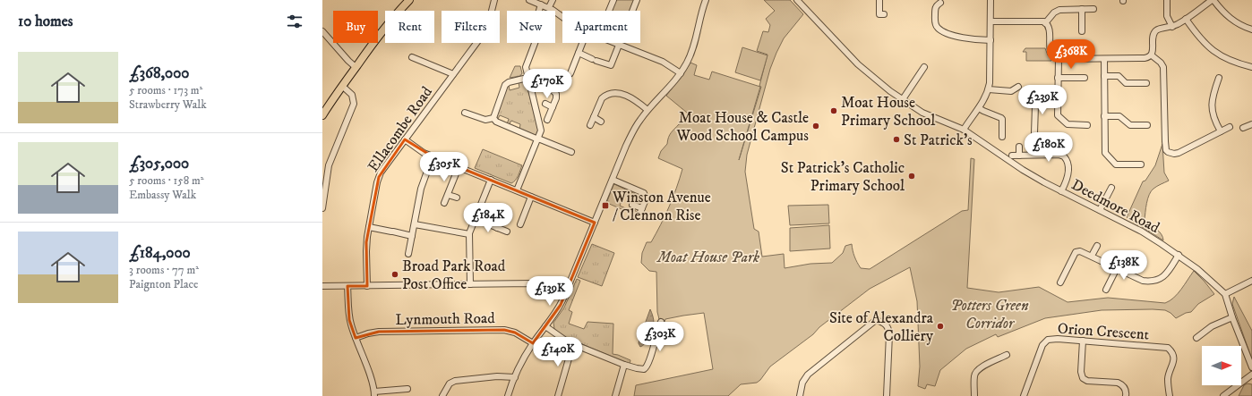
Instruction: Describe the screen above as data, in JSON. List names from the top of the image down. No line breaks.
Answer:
{"streets":{"street":["Ellacombe Road","Deedmore Road","Lynmouth Road","Orion Crescent"]},"parks":["Moat House Park","Potters Green Corridor"],"places":{"other":["Moat House Primary School","Moat House & Castle Wood School Campus","St Patrick's","St Patrick's Catholic Primary School","Broad Park Road Post Office","Site of Alexandra Colliery"],"transit":["Winston Avenue / Clennon Rise"]},"north":"right","page":{"heading":"10 homes","chip":["Buy","Rent","Filters","New","Apartment"],"price":["£368K","£170K","£239K","£180K","£305K","£184K","£138K","£139K","£303K","£140K"],"list":[{"name":"£368,000","note":"5 rooms · 173 m² · Strawberry Walk"},{"name":"£305,000","note":"5 rooms · 158 m² · Embassy Walk"},{"name":"£184,000","note":"3 rooms · 77 m² · Paignton Place"}]}}
